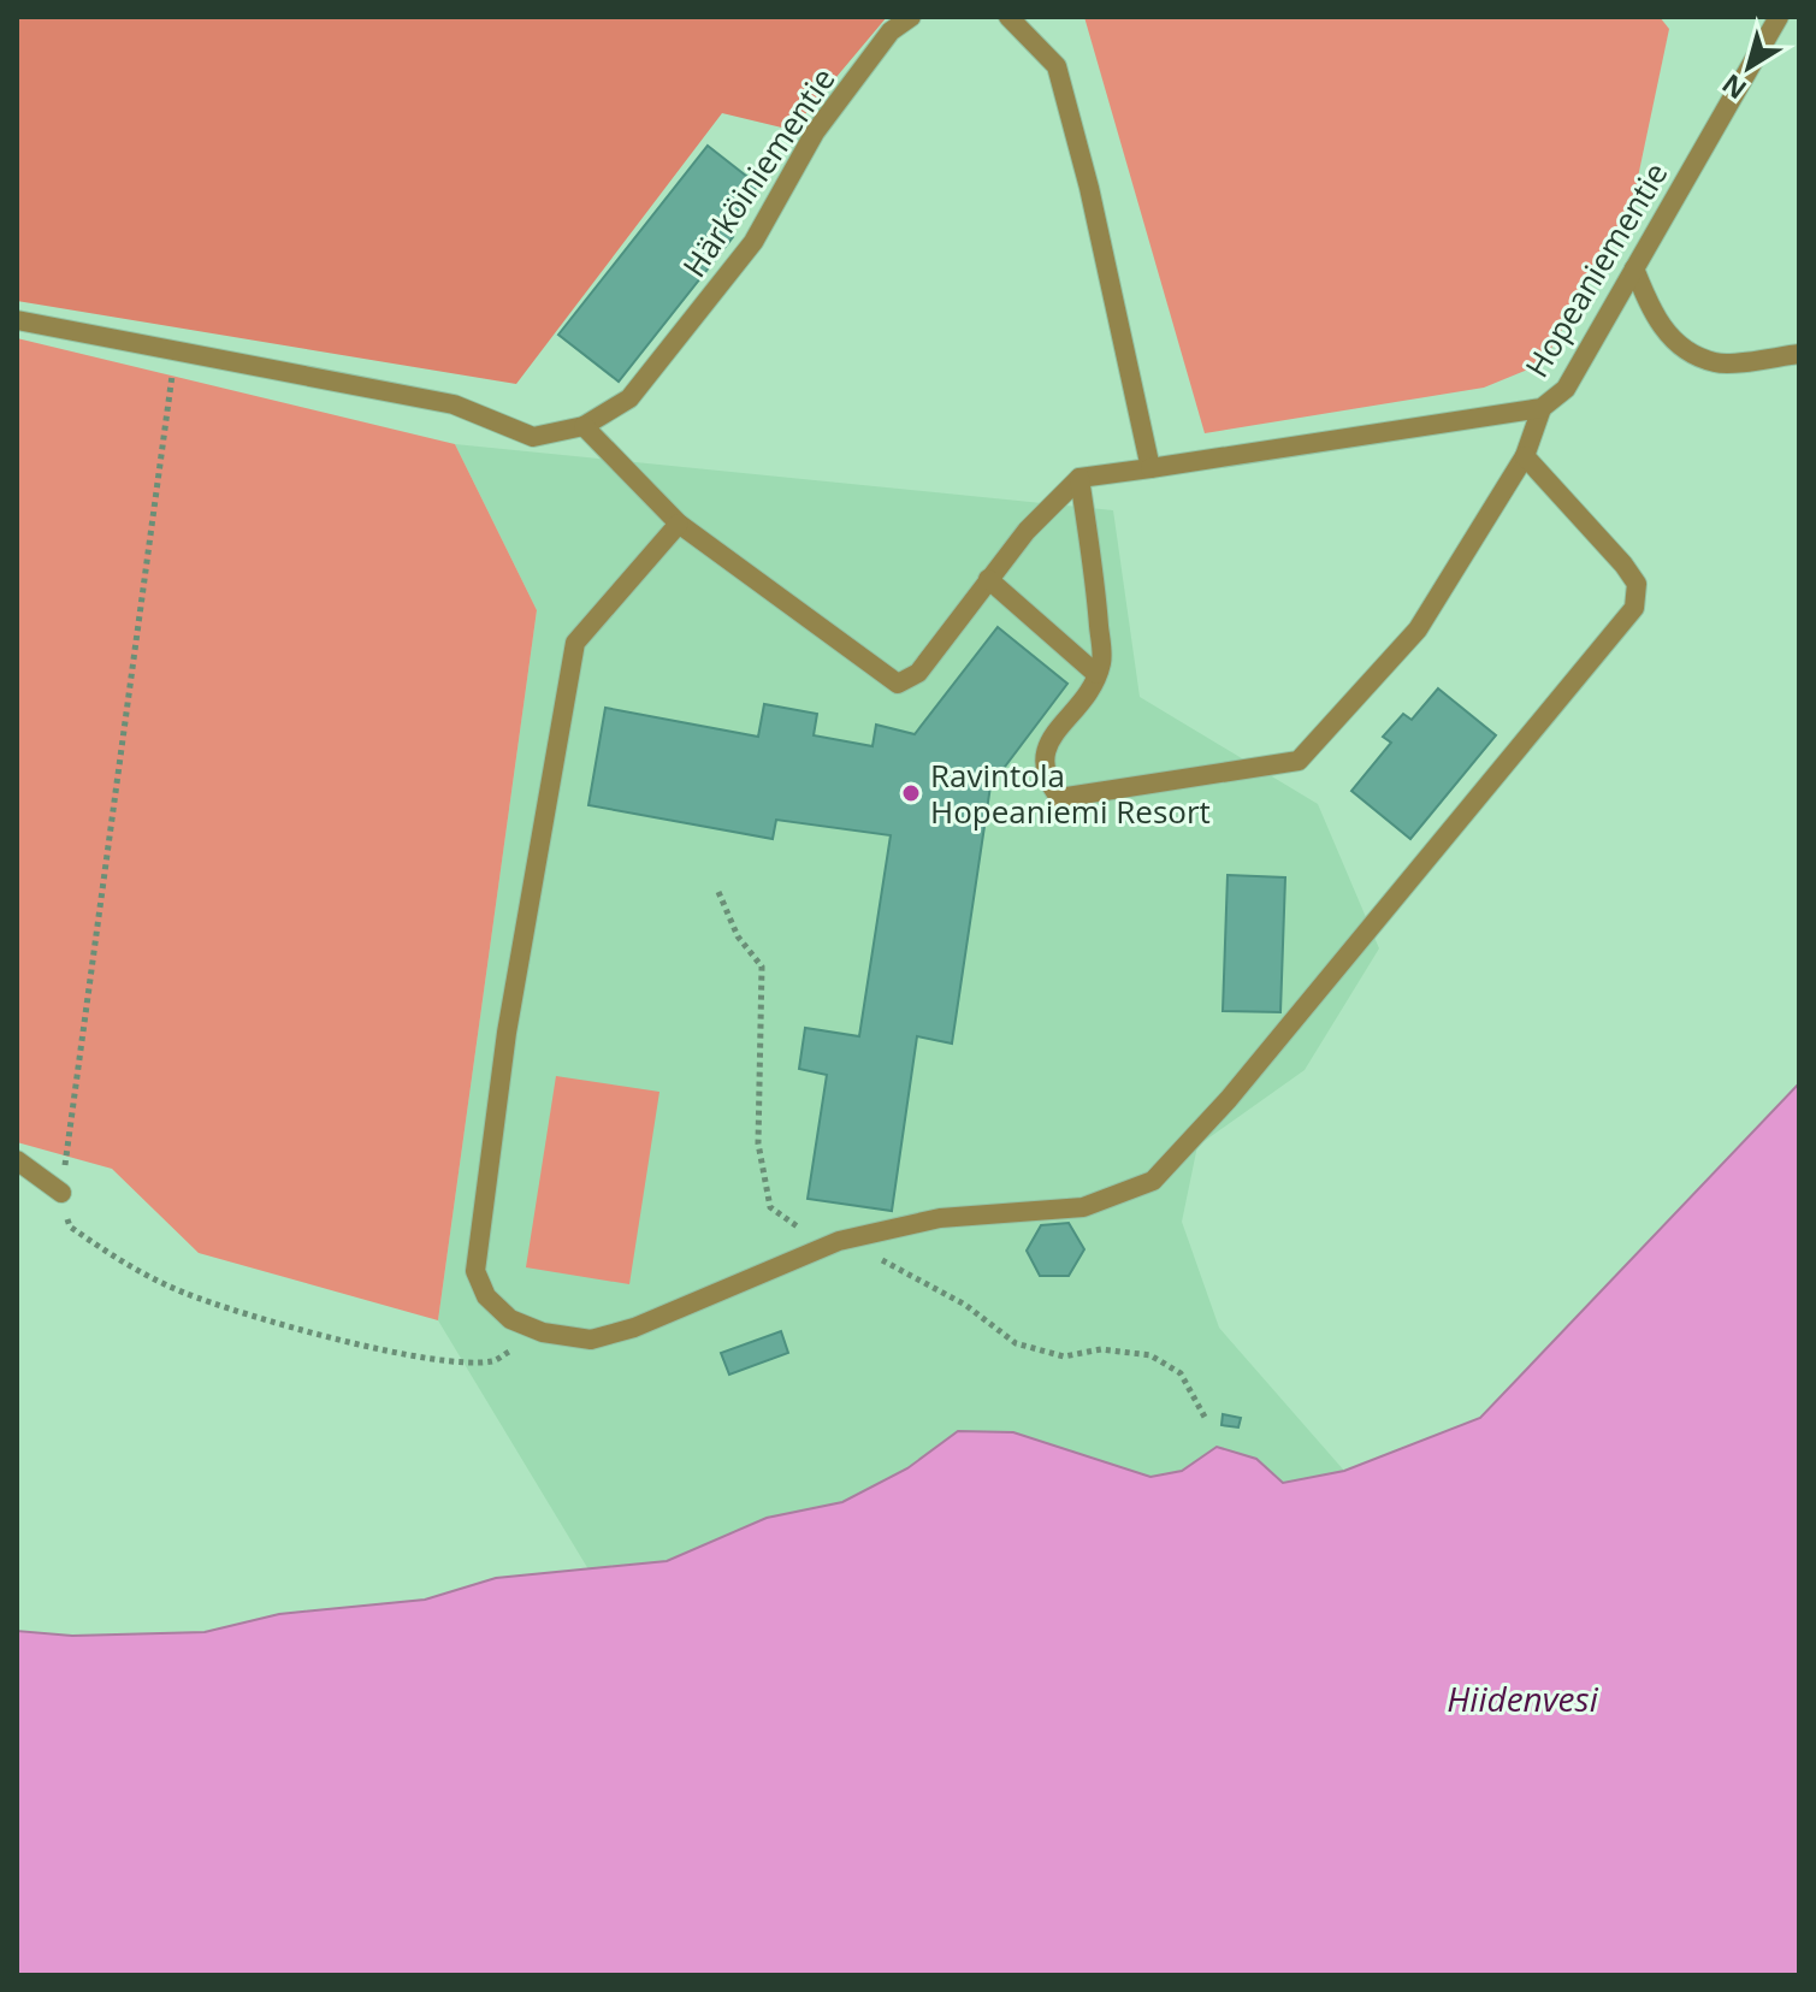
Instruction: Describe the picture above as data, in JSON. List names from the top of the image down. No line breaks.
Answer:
{"streets":{"street":["Härköiniementie","Hopeaniementie"]},"water":["Hiidenvesi"],"places":["Ravintola Hopeaniemi Resort"],"north":"bottom left"}
